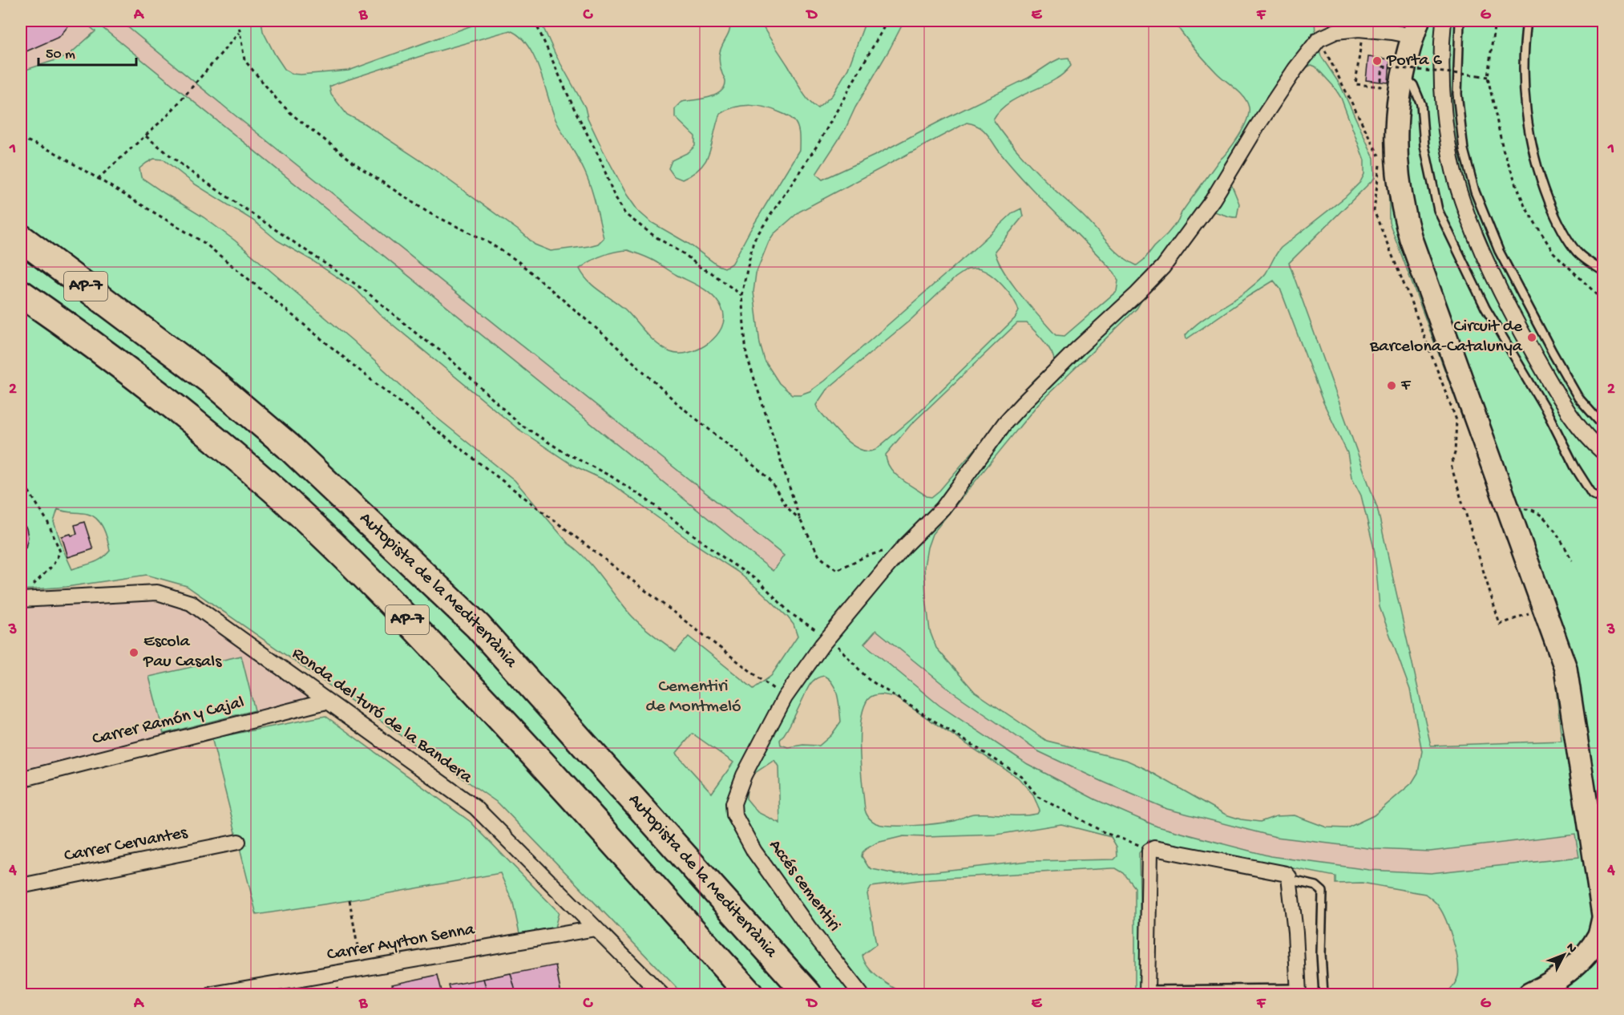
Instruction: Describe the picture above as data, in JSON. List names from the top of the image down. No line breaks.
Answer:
{"streets":{"highway":["AP-7","Autopista de la Mediterrània"],"street":["Ronda del turó de la Bandera","Carrer Ramón y Cajal","Carrer Cervantes","Accés cementiri","Carrer Ayrton Senna"]},"crossings":[["Ronda del turó de la Bandera","Carrer Ramón y Cajal"],["Ronda del turó de la Bandera","Carrer Ayrton Senna"]],"parks":["Cementiri de Montmeló"],"places":["Porta 6","Circuit de Barcelona-Catalunya","F","Escola Pau Casals"],"scale_bar":"50 m","north":"top right","grid":{"columns":["A","B","C","D","E","F","G"],"rows":["1","2","3","4"]}}
